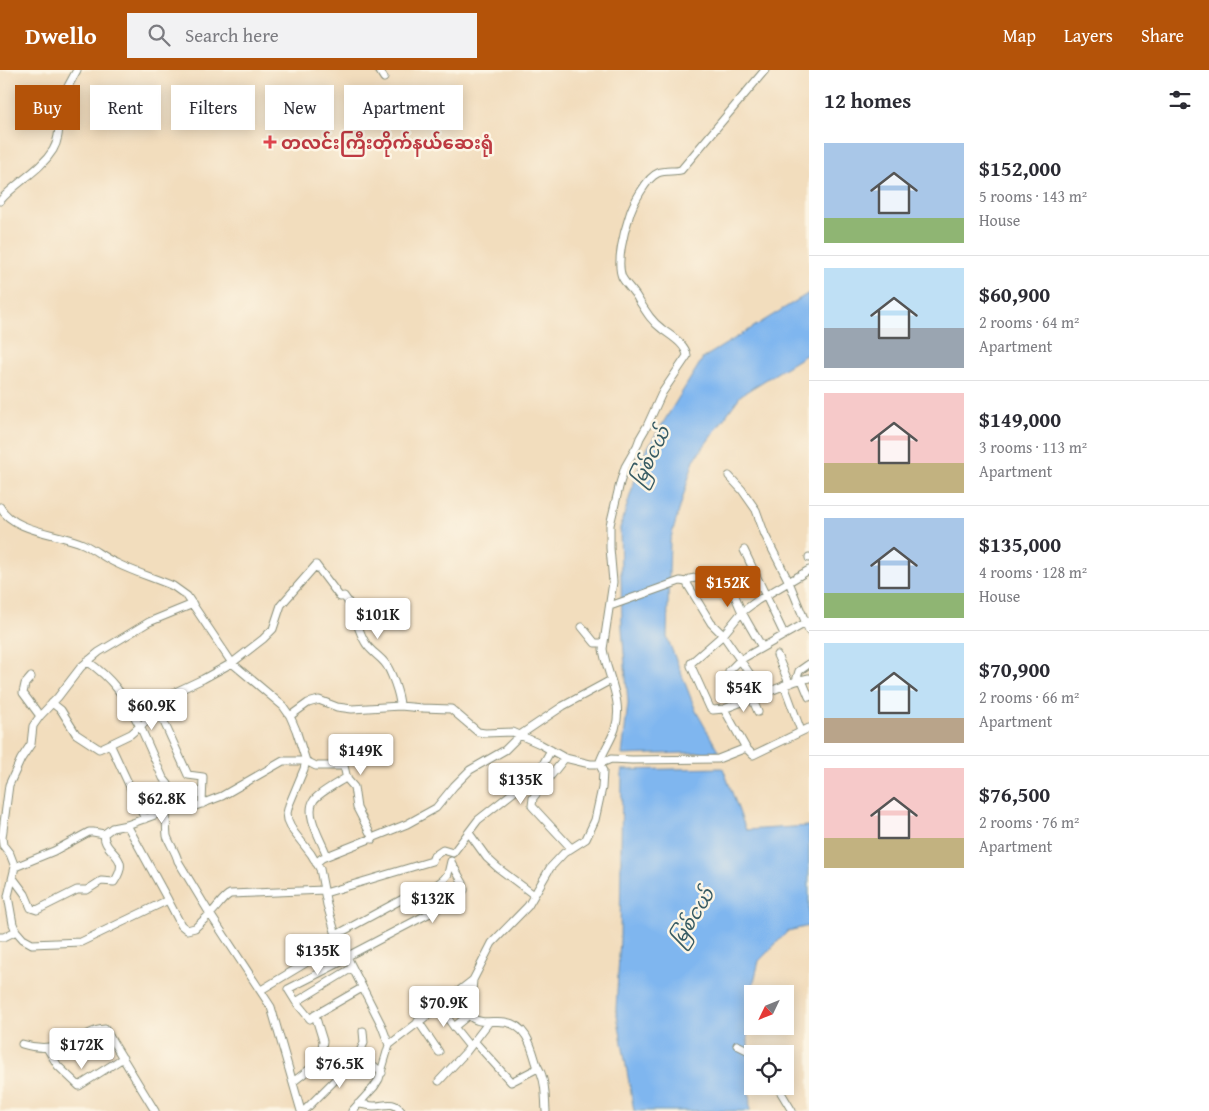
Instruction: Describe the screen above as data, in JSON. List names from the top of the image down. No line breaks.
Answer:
{"water":["မြစ်ငယ်"],"places":{"health":["တလင်းကြီးတိုက်နယ်ဆေးရုံ"]},"north":"bottom left","page":{"header":"Dwello","search":"Search here","nav":["Map","Layers","Share"],"heading":"12 homes","chip":["Buy","Rent","Filters","New","Apartment"],"list":[{"name":"$152,000","note":"5 rooms · 143 m² · House"},{"name":"$60,900","note":"2 rooms · 64 m² · Apartment"},{"name":"$149,000","note":"3 rooms · 113 m² · Apartment"},{"name":"$135,000","note":"4 rooms · 128 m² · House"},{"name":"$70,900","note":"2 rooms · 66 m² · Apartment"},{"name":"$76,500","note":"2 rooms · 76 m² · Apartment"}],"price":["$152K","$101K","$54K","$60.9K","$149K","$135K","$62.8K","$132K","$135K","$70.9K","$172K","$76.5K"]}}
